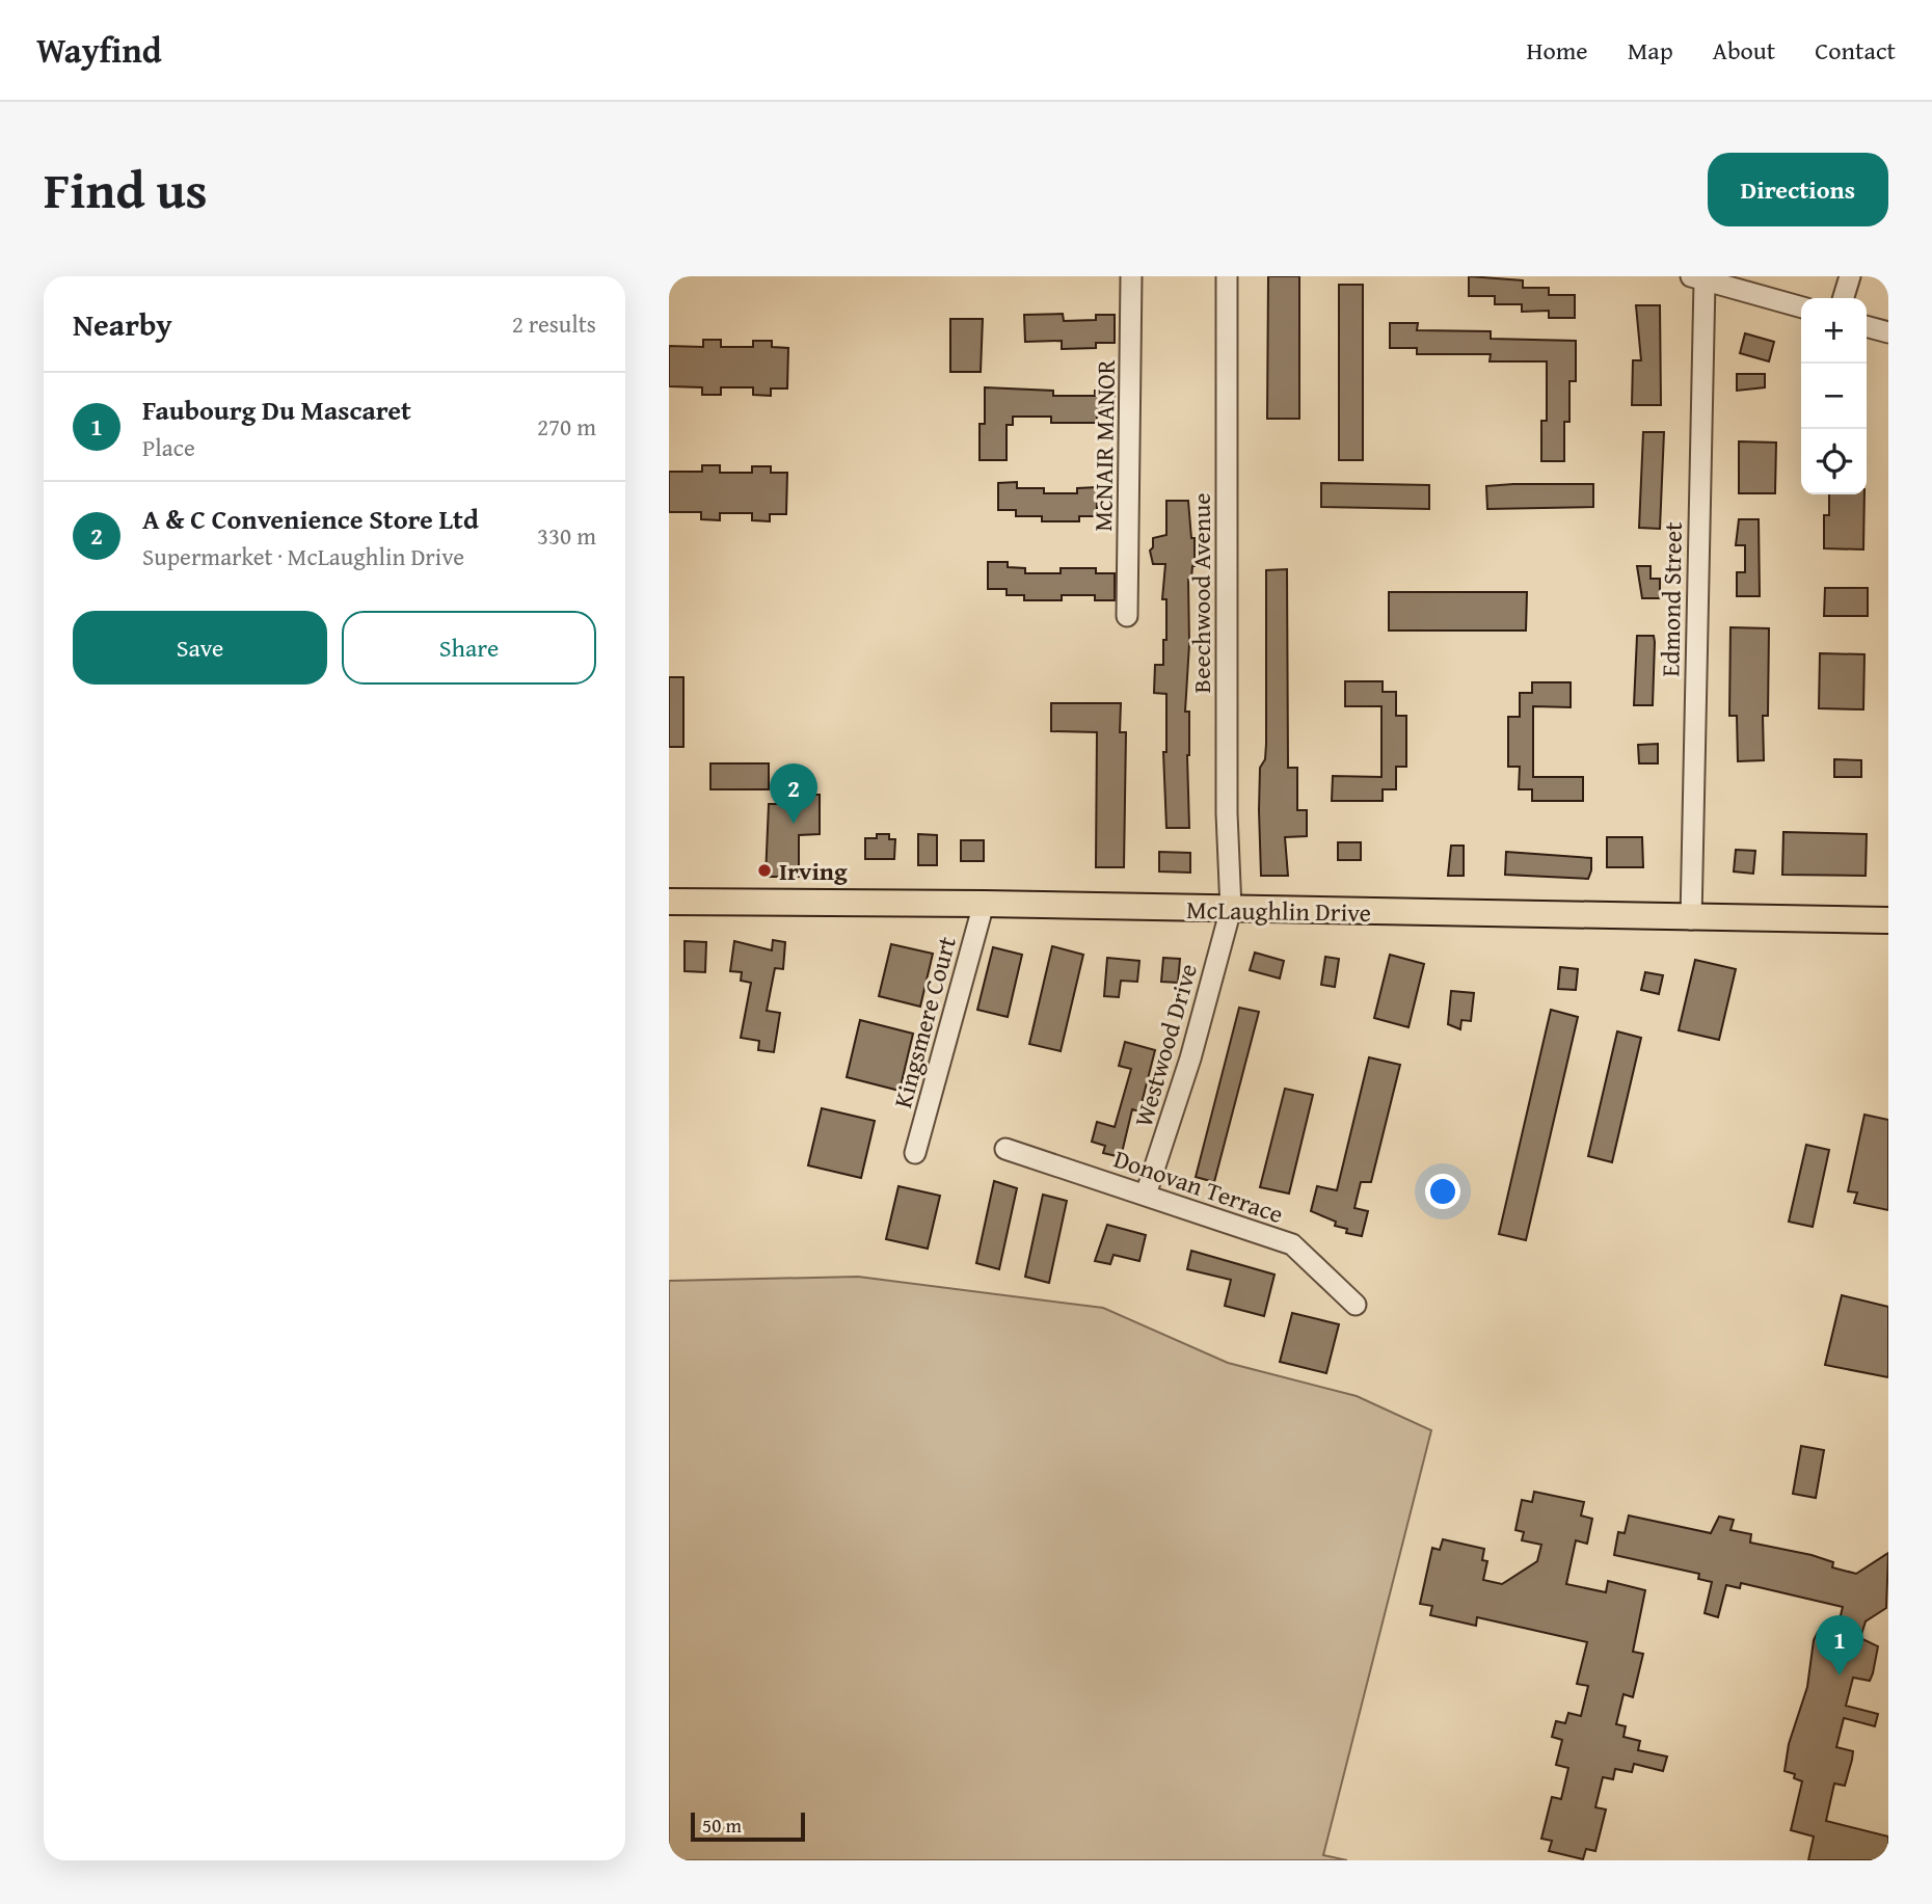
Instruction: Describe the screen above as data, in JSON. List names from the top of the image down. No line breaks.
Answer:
{"streets":{"main road":["McLaughlin Drive"],"street":["McNAIR MANOR","Beechwood Avenue","Edmond Street","Kingsmere Court","Westwood Drive","Donovan Terrace"]},"crossings":[["Beechwood Avenue","McLaughlin Drive"],["Beechwood Avenue","Westwood Drive"],["Edmond Street","McLaughlin Drive"],["McLaughlin Drive","Kingsmere Court"],["McLaughlin Drive","Westwood Drive"],["Westwood Drive","Donovan Terrace"]],"places":["Irving"],"scale_bar":"50 m","page":{"header":"Wayfind","nav":["Home","Map","About","Contact"],"title":"Find us","buttons":["Directions",["Save","Share"]],"heading":["Nearby","2 results"],"map_buttons":["+","−"],"list":[{"mark":"1","name":"Faubourg Du Mascaret","note":"Place","value":"270 m"},{"mark":"2","name":"A & C Convenience Store Ltd","note":"Supermarket · McLaughlin Drive","value":"330 m"}],"pins":["2","1"],"scale":"50 m"}}
